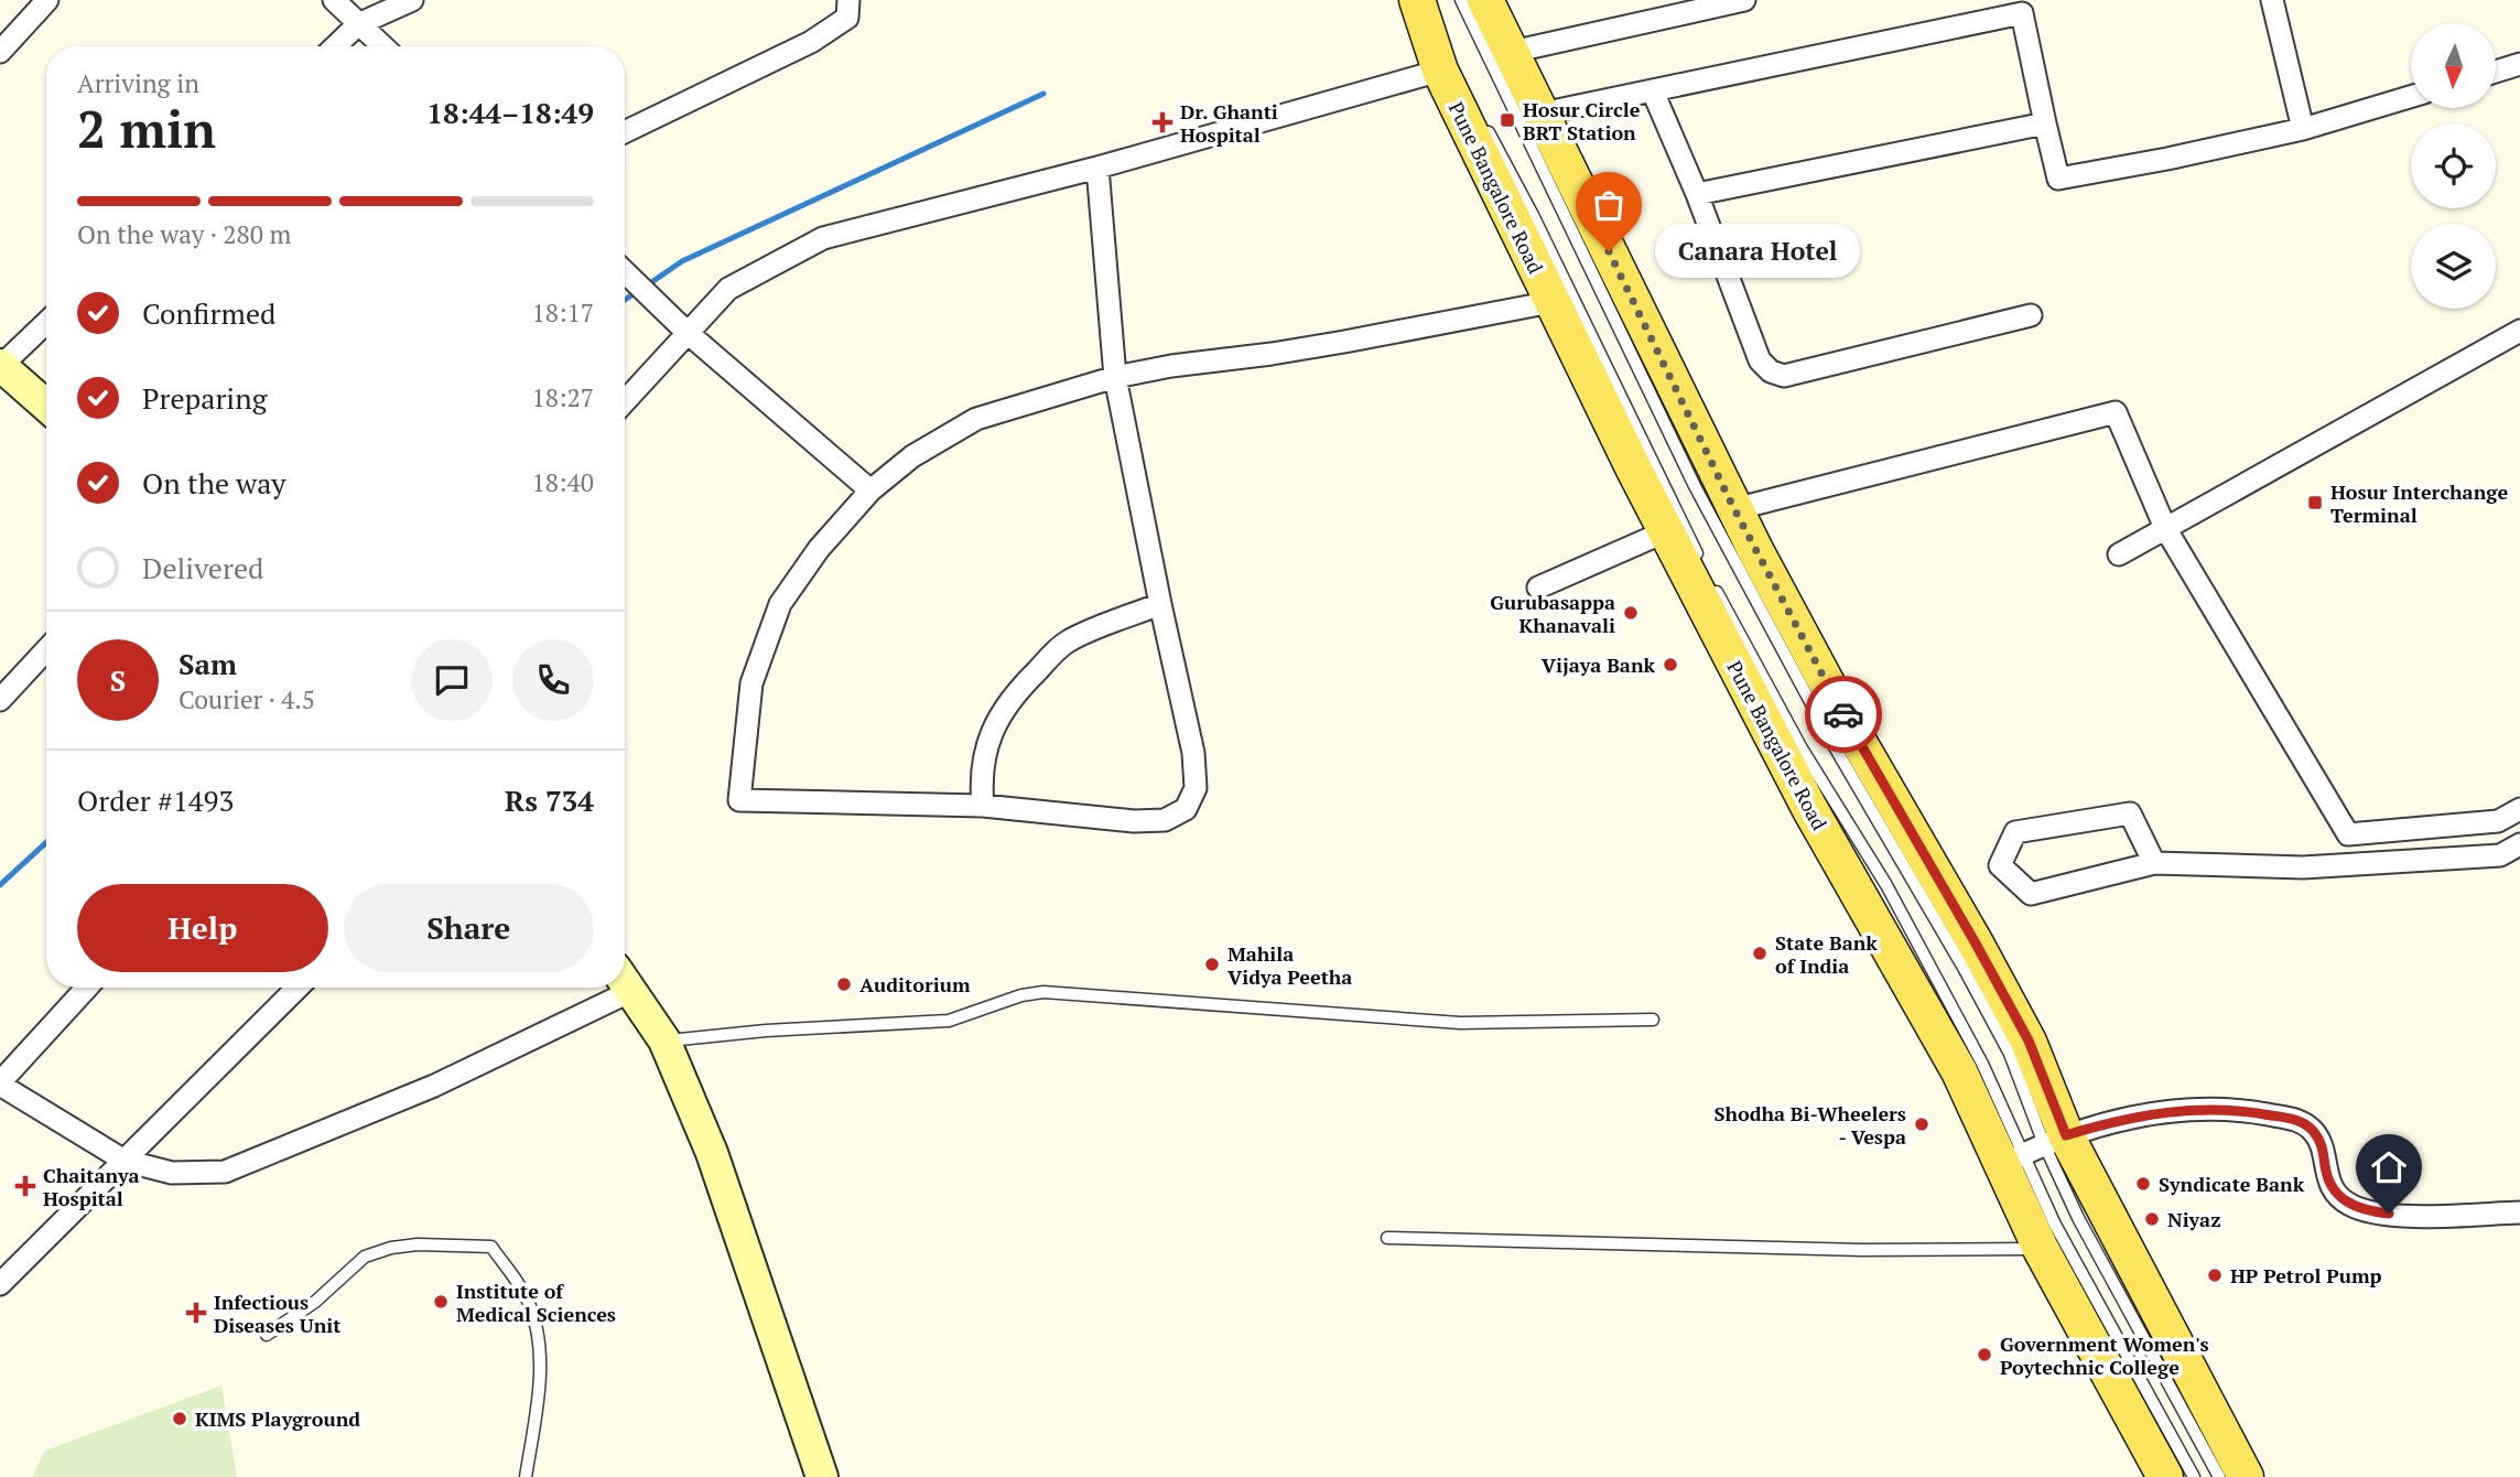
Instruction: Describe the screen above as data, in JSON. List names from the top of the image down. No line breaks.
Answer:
{"streets":{"main road":["Pune Bangalore Road"]},"places":{"transit":["Hosur Circle BRT Station","Hosur Interchange Terminal"],"health":["Dr. Ghanti Hospital","Chaitanya Hospital","Infectious Diseases Unit"],"other":["Canara Hotel","Gurubasappa Khanavali","Vijaya Bank","State Bank of India","Mahila Vidya Peetha","Auditorium","Shodha Bi-Wheelers - Vespa","Syndicate Bank","Niyaz","HP Petrol Pump","Institute of Medical Sciences","Government Women's Poytechnic College","KIMS Playground"]},"north":"bottom","page":{"heading":["2 min","Arriving in","18:44–18:49"],"panel":["Sam","Courier · 4.5","Order #1493","Rs 734"],"bar":"On the way · 280 m","bubble":"Canara Hotel","list":[["Confirmed","18:17"],["Preparing","18:27"],["On the way","18:40"],"Delivered"],"round":"S","buttons":["Help","Share"]}}
